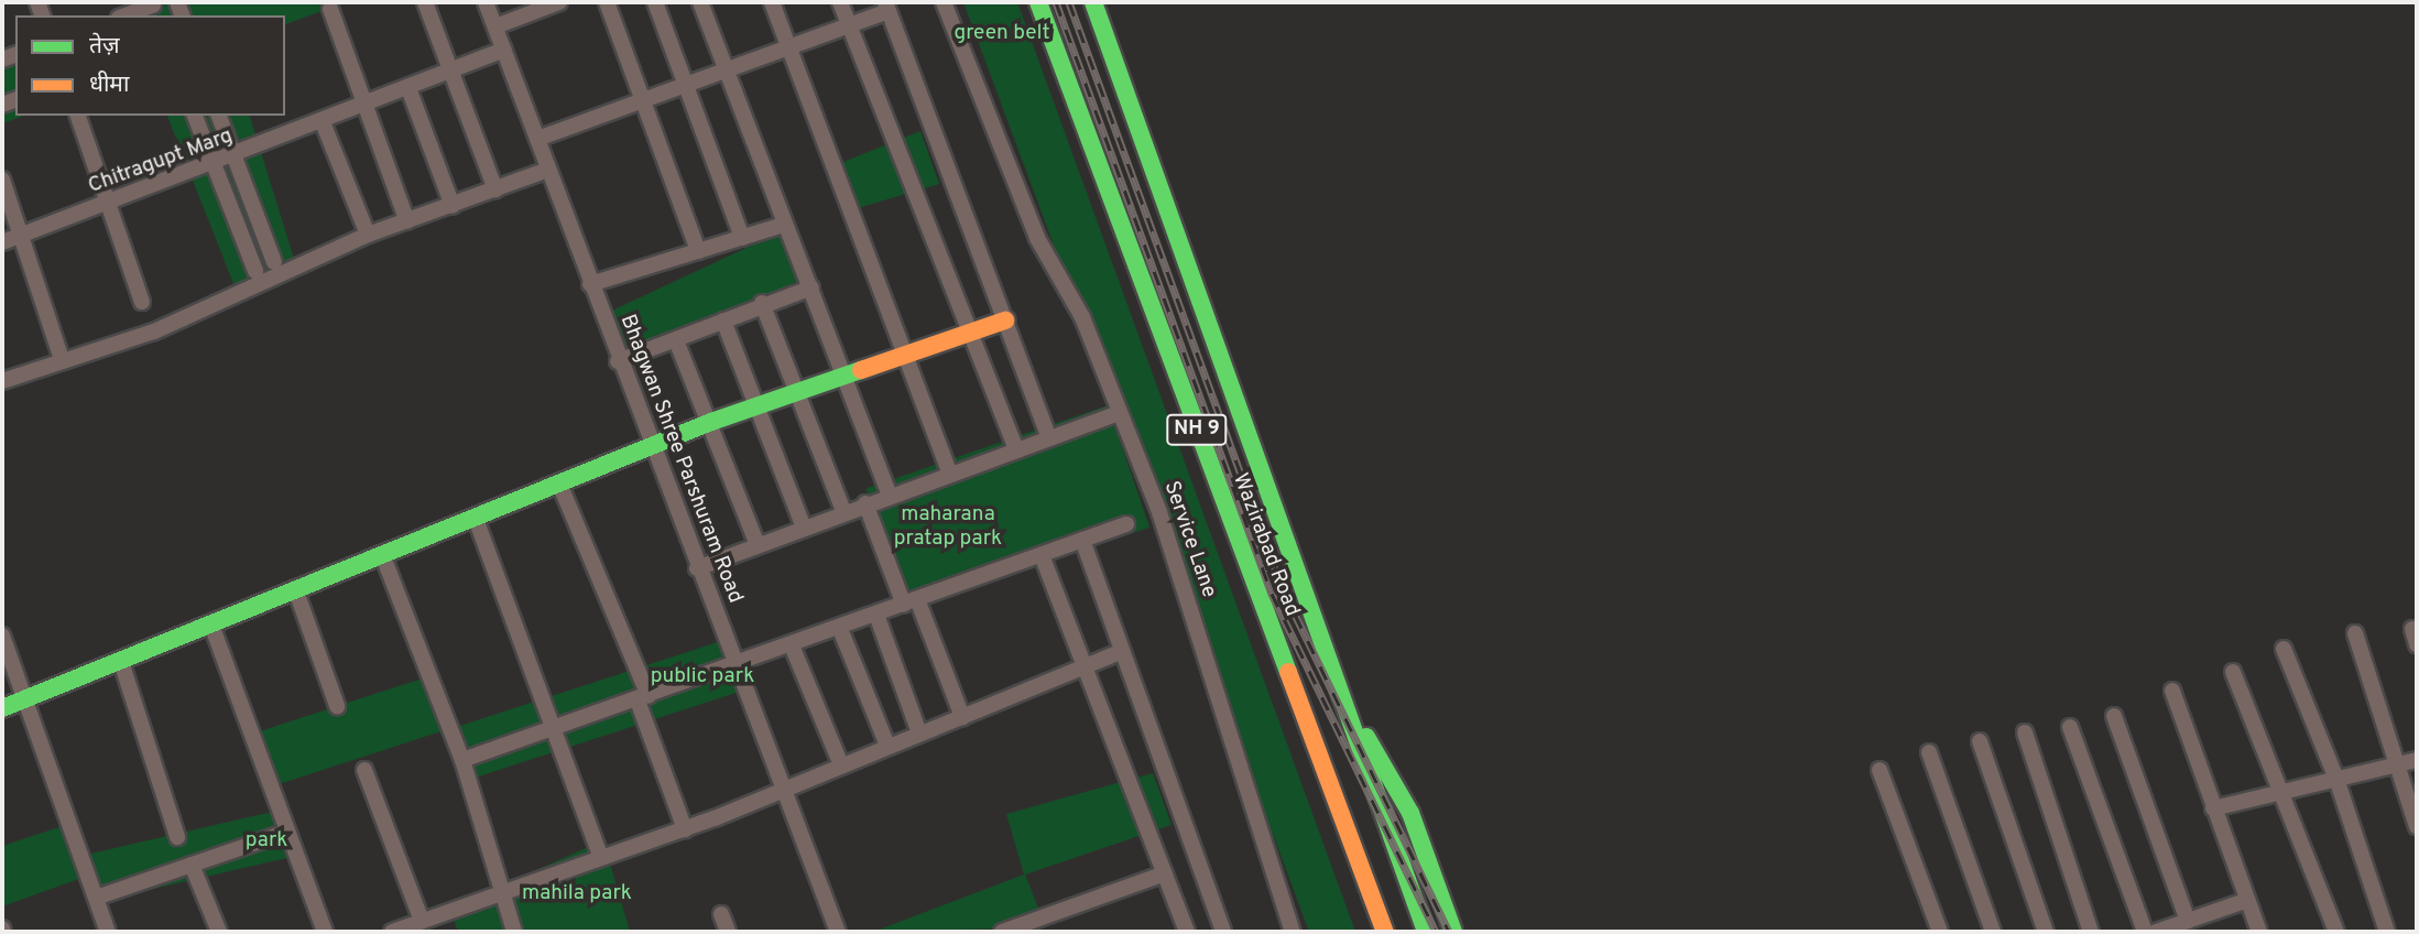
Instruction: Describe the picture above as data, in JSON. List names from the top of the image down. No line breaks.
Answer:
{"streets":{"main road":["NH 9","Wazirabad Road"],"street":["Chitragupt Marg","Bhagwan Shree Parshuram Road","Service Lane"]},"crossings":[["Chitragupt Marg","Bhagwan Shree Parshuram Road"]],"parks":["green belt","maharana pratap park","public park","park","mahila park"],"legend":["तेज़","धीमा"]}
